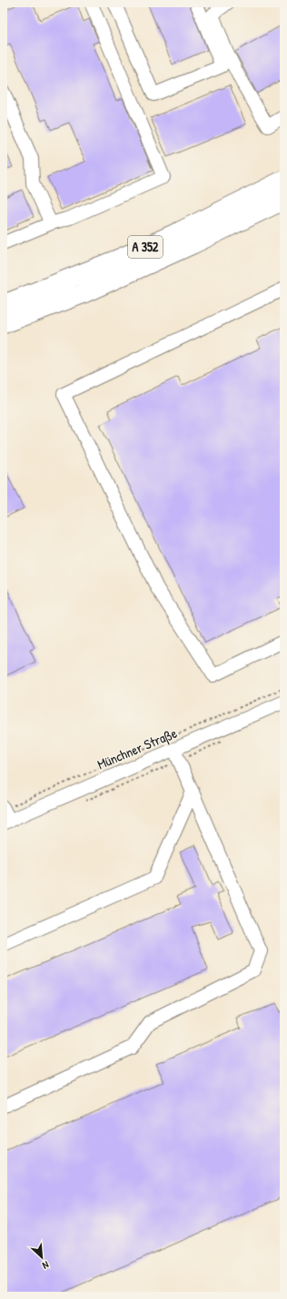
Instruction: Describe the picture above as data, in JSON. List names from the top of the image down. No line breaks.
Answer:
{"streets":{"highway":["A 352"],"street":["Münchner Straße"]},"north":"bottom right"}
